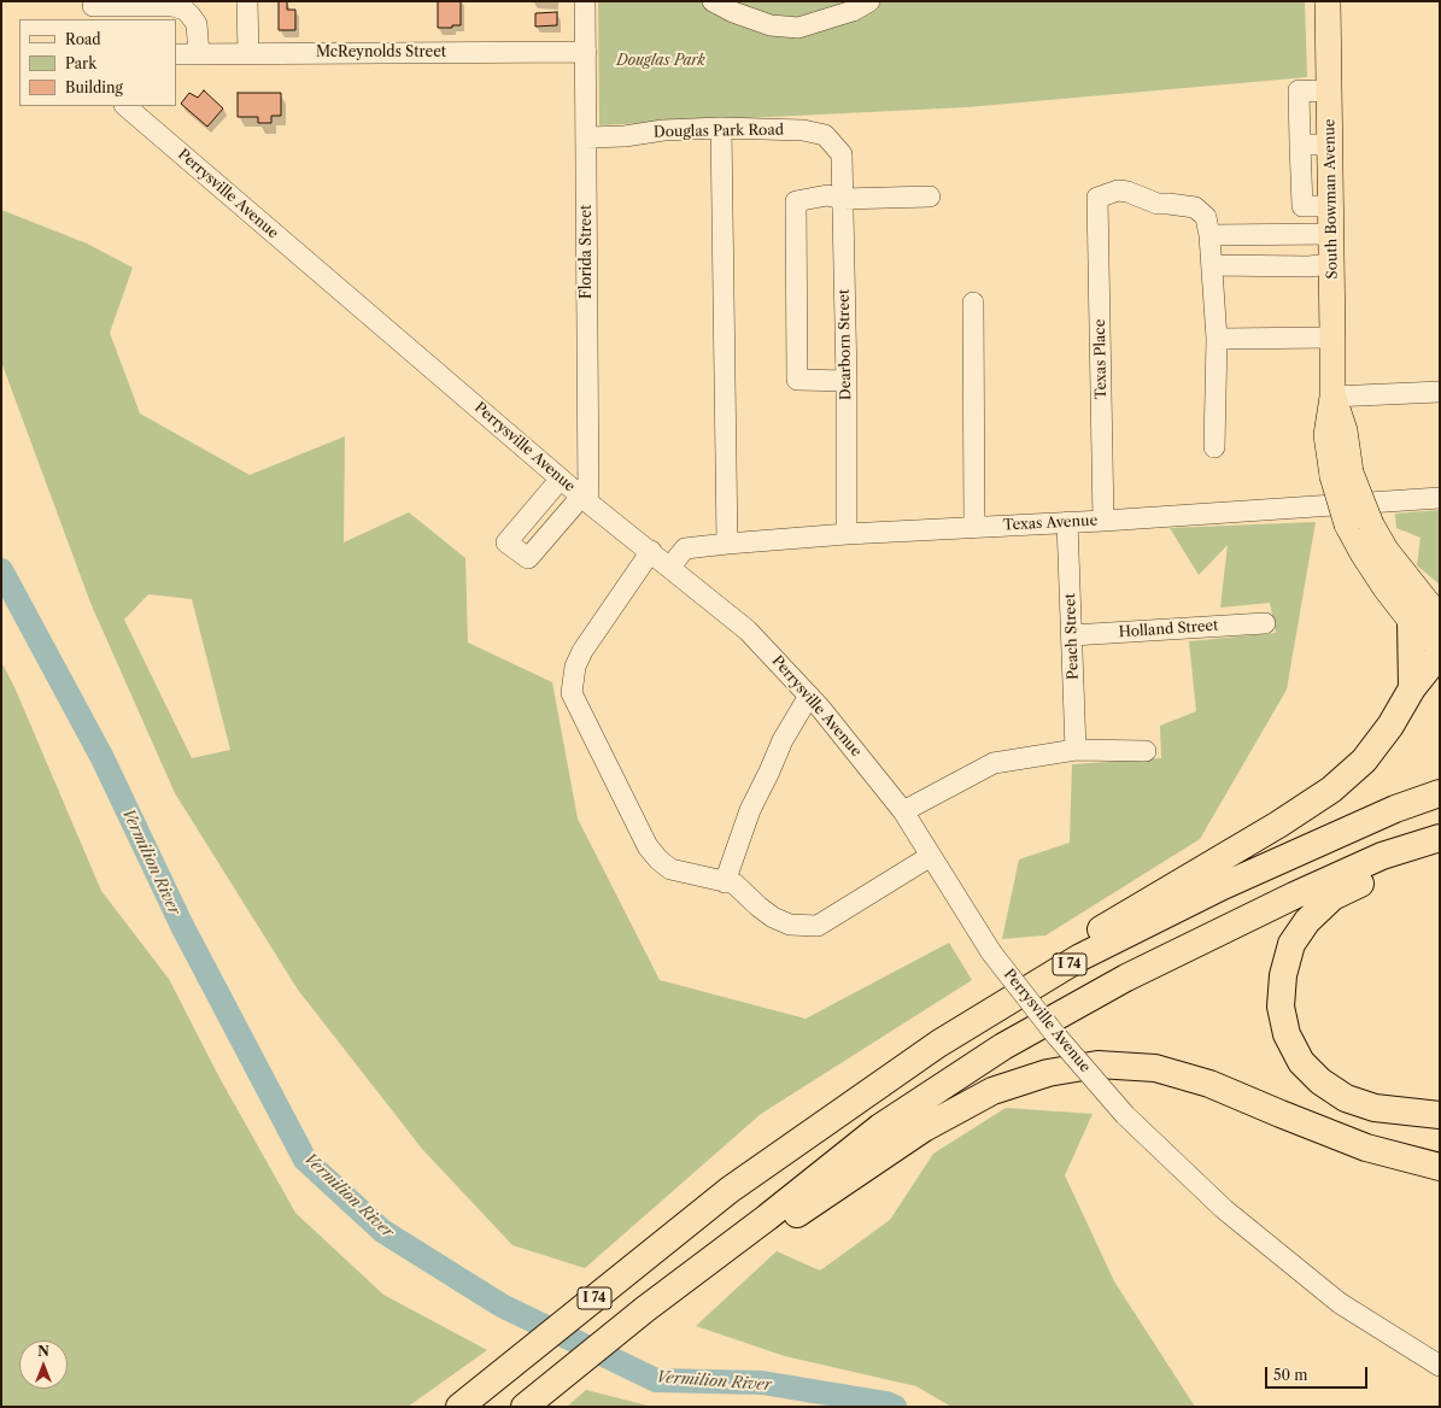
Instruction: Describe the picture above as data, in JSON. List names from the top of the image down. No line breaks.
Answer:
{"streets":{"highway":["I 74"],"main road":["South Bowman Avenue"],"street":["McReynolds Street","Douglas Park Road","Perrysville Avenue","Florida Street","Dearborn Street","Texas Place","Texas Avenue","Holland Street","Peach Street"]},"crossings":[["McReynolds Street","Florida Street"],["Douglas Park Road","Florida Street"],["Douglas Park Road","Dearborn Street"],["Perrysville Avenue","Florida Street"],["Perrysville Avenue","Texas Avenue"],["Dearborn Street","Texas Avenue"],["Texas Place","Texas Avenue"],["Texas Avenue","Peach Street"],["Holland Street","Peach Street"]],"water":["Vermilion River"],"parks":["Douglas Park"],"legend":["Road","Park","Building"],"scale_bar":"50 m","north":"top"}
